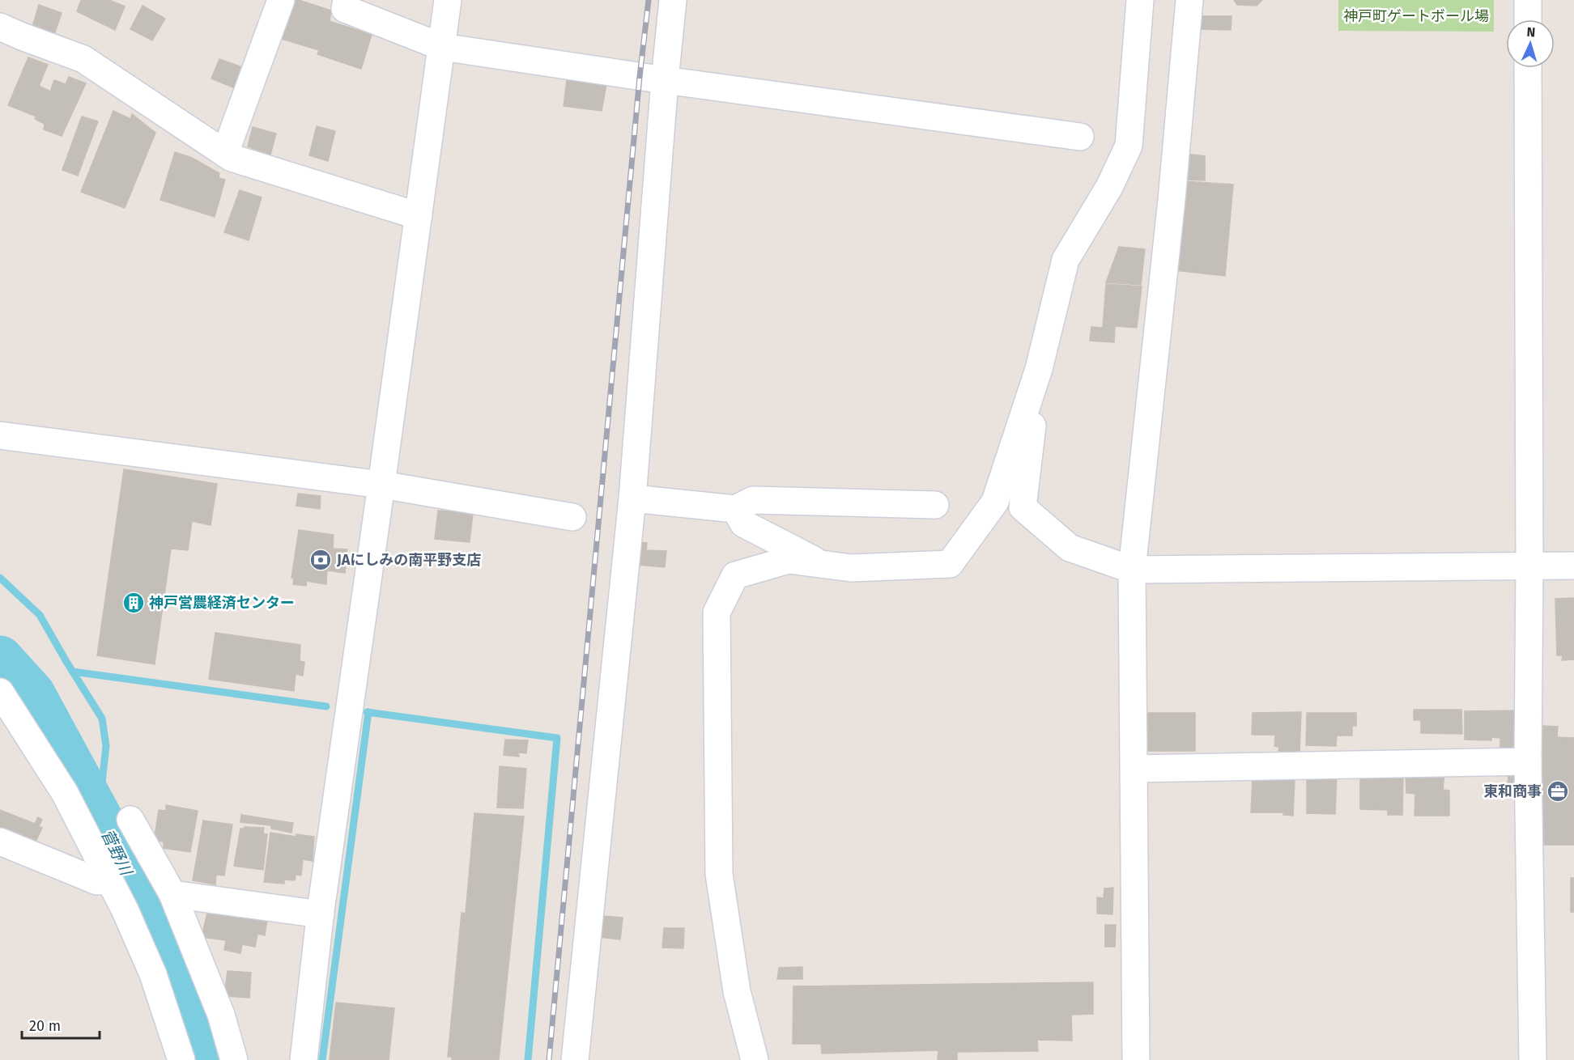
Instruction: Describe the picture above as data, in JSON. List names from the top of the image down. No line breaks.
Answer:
{"water":["菅野川"],"parks":["神戸町ゲートボール場"],"places":{"bank":["JAにしみの南平野支店"],"building":["神戸営農経済センター"],"office":["東和商事"]},"scale_bar":"20 m","north":"top"}
